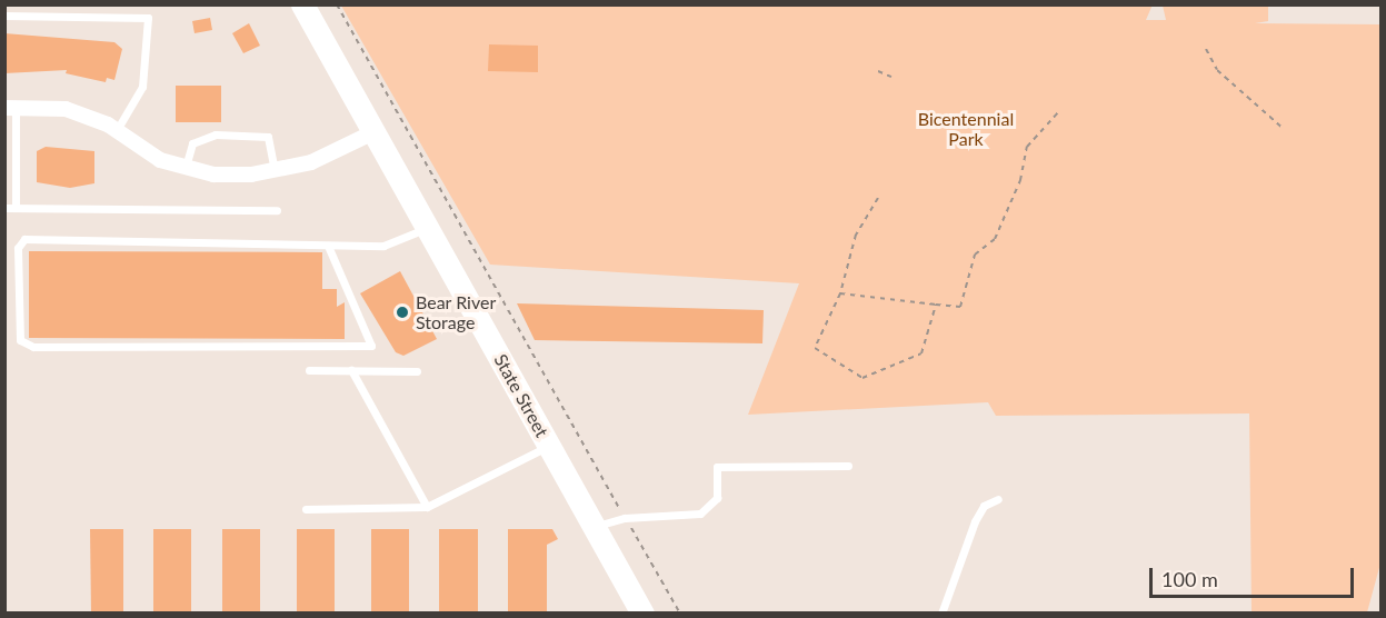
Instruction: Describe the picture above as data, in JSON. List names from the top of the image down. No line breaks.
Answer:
{"streets":{"main road":["State Street"]},"parks":["Bicentennial Park"],"places":["Bear River Storage"],"scale_bar":"100 m"}
